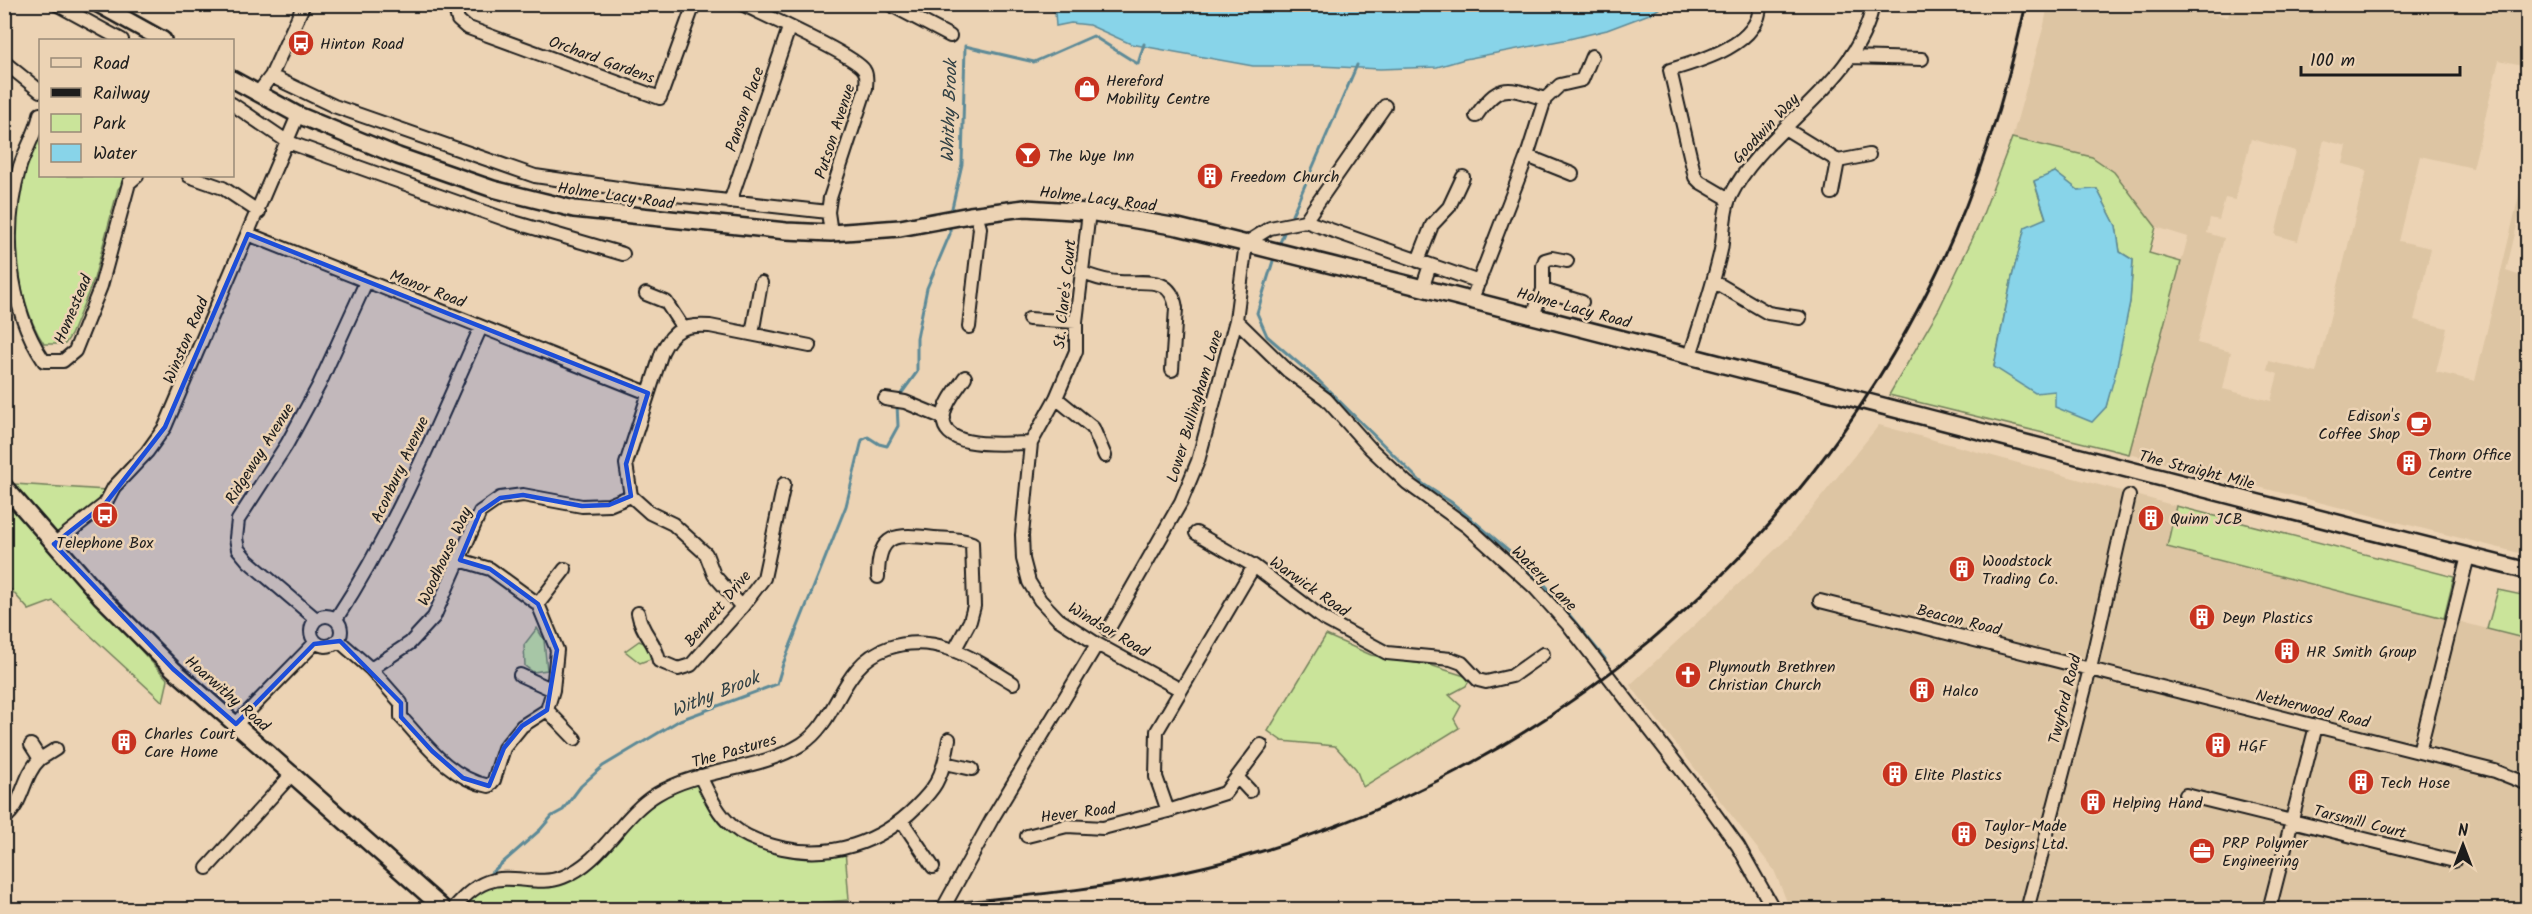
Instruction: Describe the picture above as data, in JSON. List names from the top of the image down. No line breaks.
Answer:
{"streets":{"street":["Orchard Gardens","Panson Place","Goodwin Way","Putson Avenue","Holme Lacy Road","Manor Road","St. Clare's Court","Homestead","Winston Road","Lower Bullingham Lane","Ridgeway Avenue","Aconbury Avenue","The Straight Mile","Woodhouse Way","Watery Lane","Warwick Road","Bennett Drive","Beacon Road","Windsor Road","Hoarwithy Road","Twyford Road","Netherwood Road","The Pastures","Hever Road","Tarsmill Court"]},"crossings":[["Panson Place","Putson Avenue"],["Goodwin Way","Holme Lacy Road"],["Putson Avenue","Holme Lacy Road"],["Holme Lacy Road","St. Clare's Court"],["Holme Lacy Road","Winston Road"],["Holme Lacy Road","Lower Bullingham Lane"],["Holme Lacy Road","The Straight Mile"],["Manor Road","Winston Road"],["Manor Road","Ridgeway Avenue"],["Manor Road","Aconbury Avenue"],["St. Clare's Court","Windsor Road"],["Winston Road","Hoarwithy Road"],["Lower Bullingham Lane","Watery Lane"],["Ridgeway Avenue","Aconbury Avenue"],["Warwick Road","Windsor Road"],["Beacon Road","Twyford Road"],["Beacon Road","Netherwood Road"],["Twyford Road","Netherwood Road"],["Netherwood Road","Tarsmill Court"]],"water":["Whithy Brook","Withy Brook"],"places":{"bus stop":["Hinton Road","Telephone Box"],"shop":["Hereford Mobility Centre"],"bar":["The Wye Inn"],"building":["Freedom Church","Thorn Office Centre","Quinn JCB","Woodstock Trading Co.","Deyn Plastics","HR Smith Group","Halco","Charles Court Care Home","HGF","Elite Plastics","Tech Hose","Helping Hand","Taylor-Made Designs Ltd."],"cafe":["Edison's Coffee Shop"],"church":["Plymouth Brethren Christian Church"],"office":["PRP Polymer Engineering"]},"legend":["Road","Railway","Park","Water"],"scale_bar":"100 m","north":"top"}
